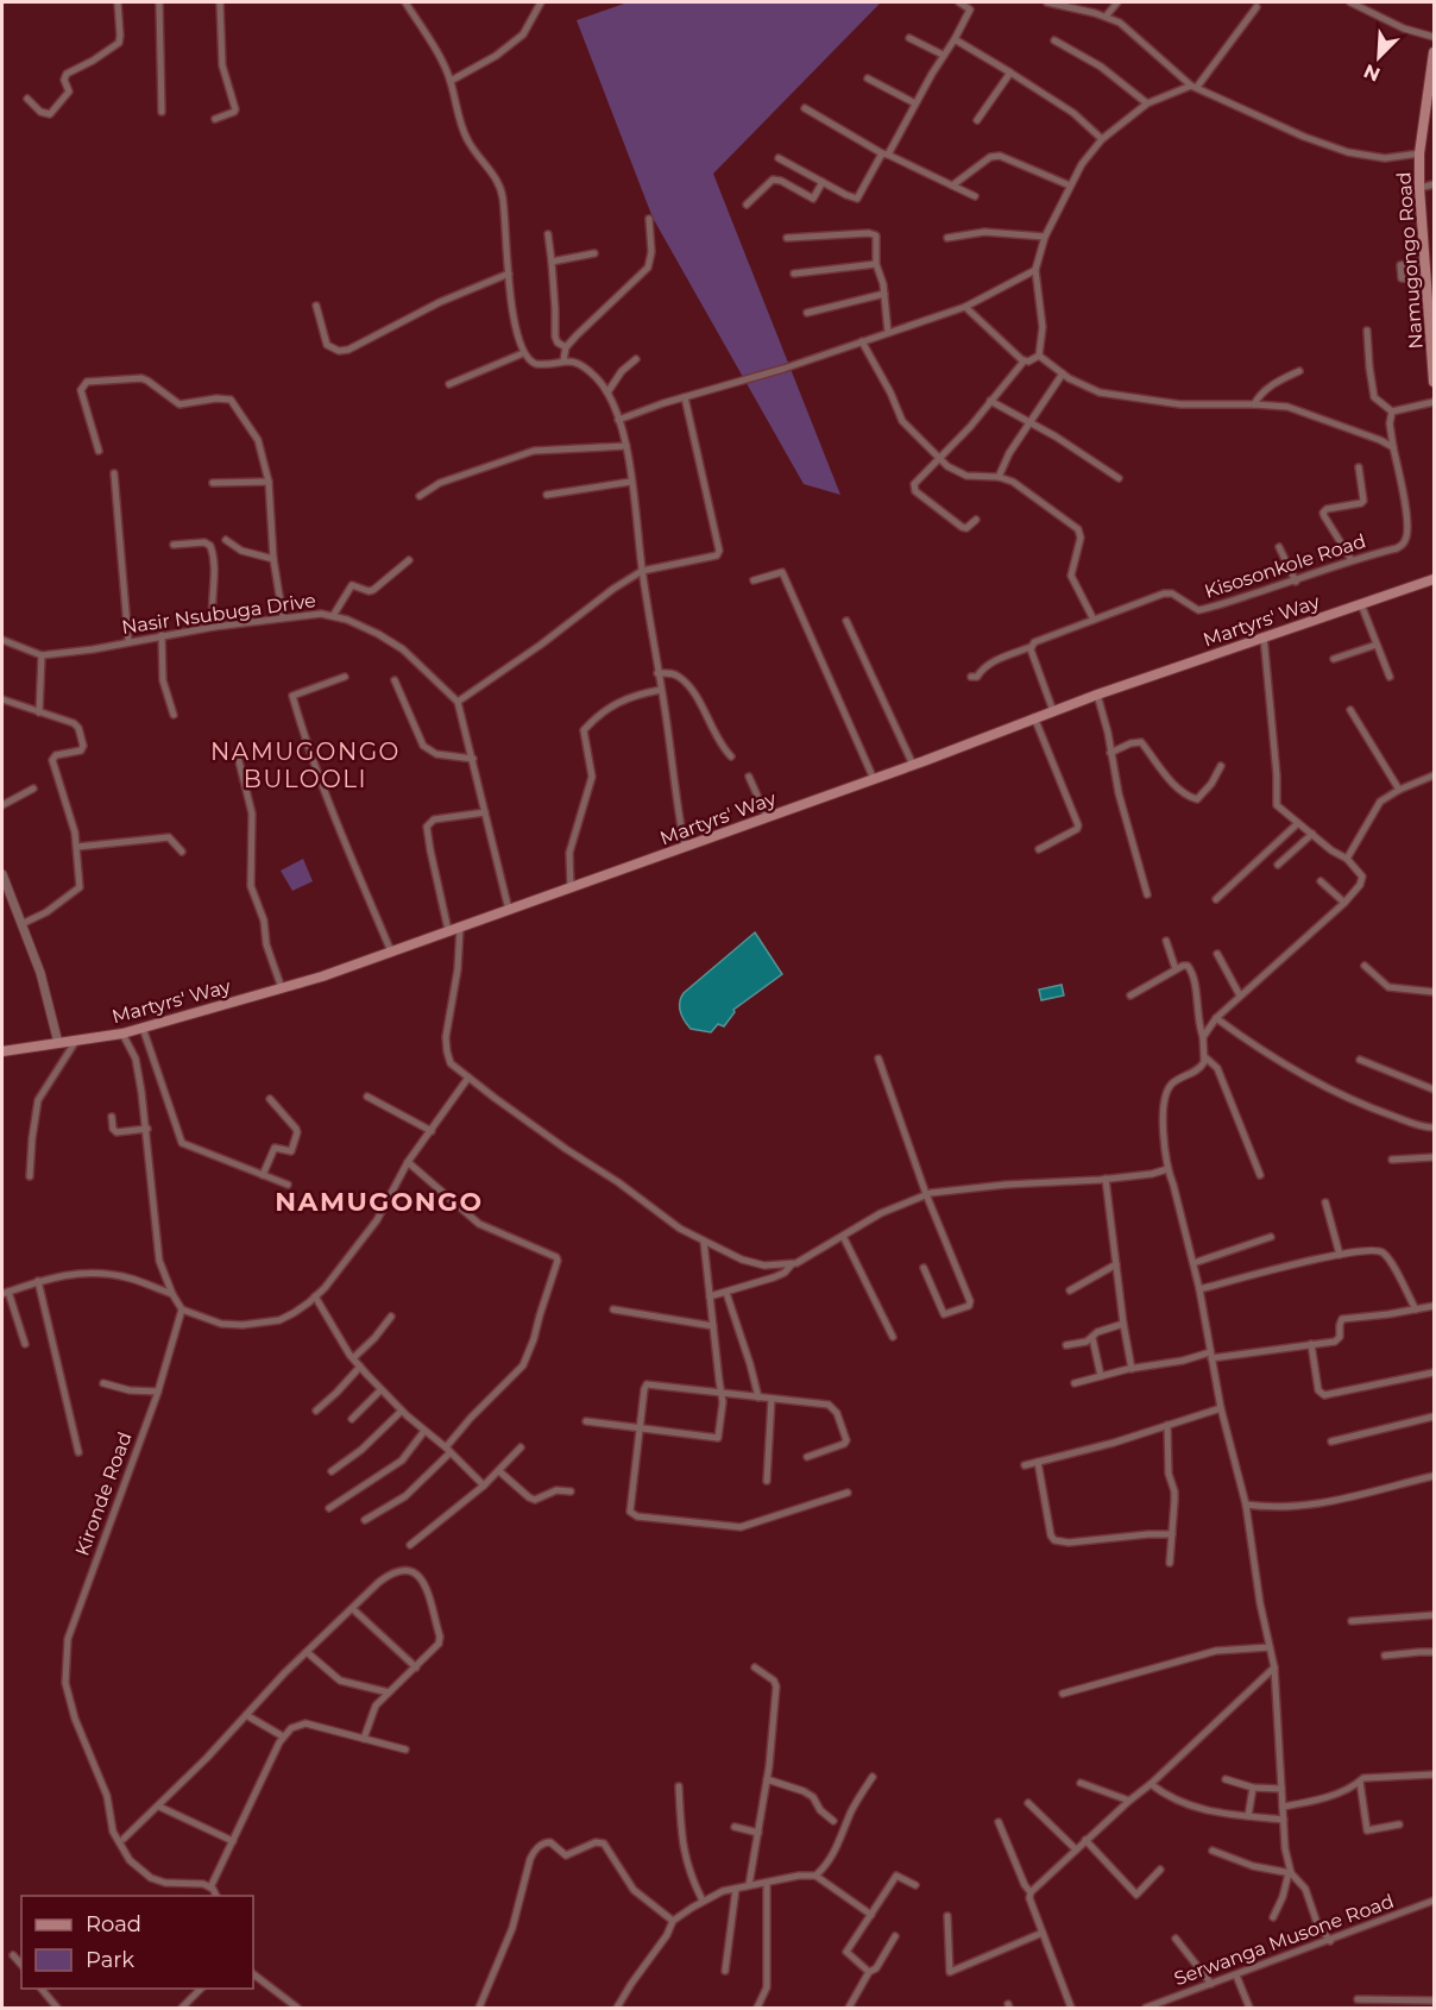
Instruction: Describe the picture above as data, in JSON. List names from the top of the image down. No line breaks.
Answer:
{"streets":{"main road":["Namugongo Road","Martyrs' Way"],"street":["Kisosonkole Road","Nasir Nsubuga Drive","Kironde Road","Serwanga Musone Road"]},"districts":["NAMUGONGO BULOOLI","NAMUGONGO"],"legend":["Road","Park"],"north":"bottom left"}
